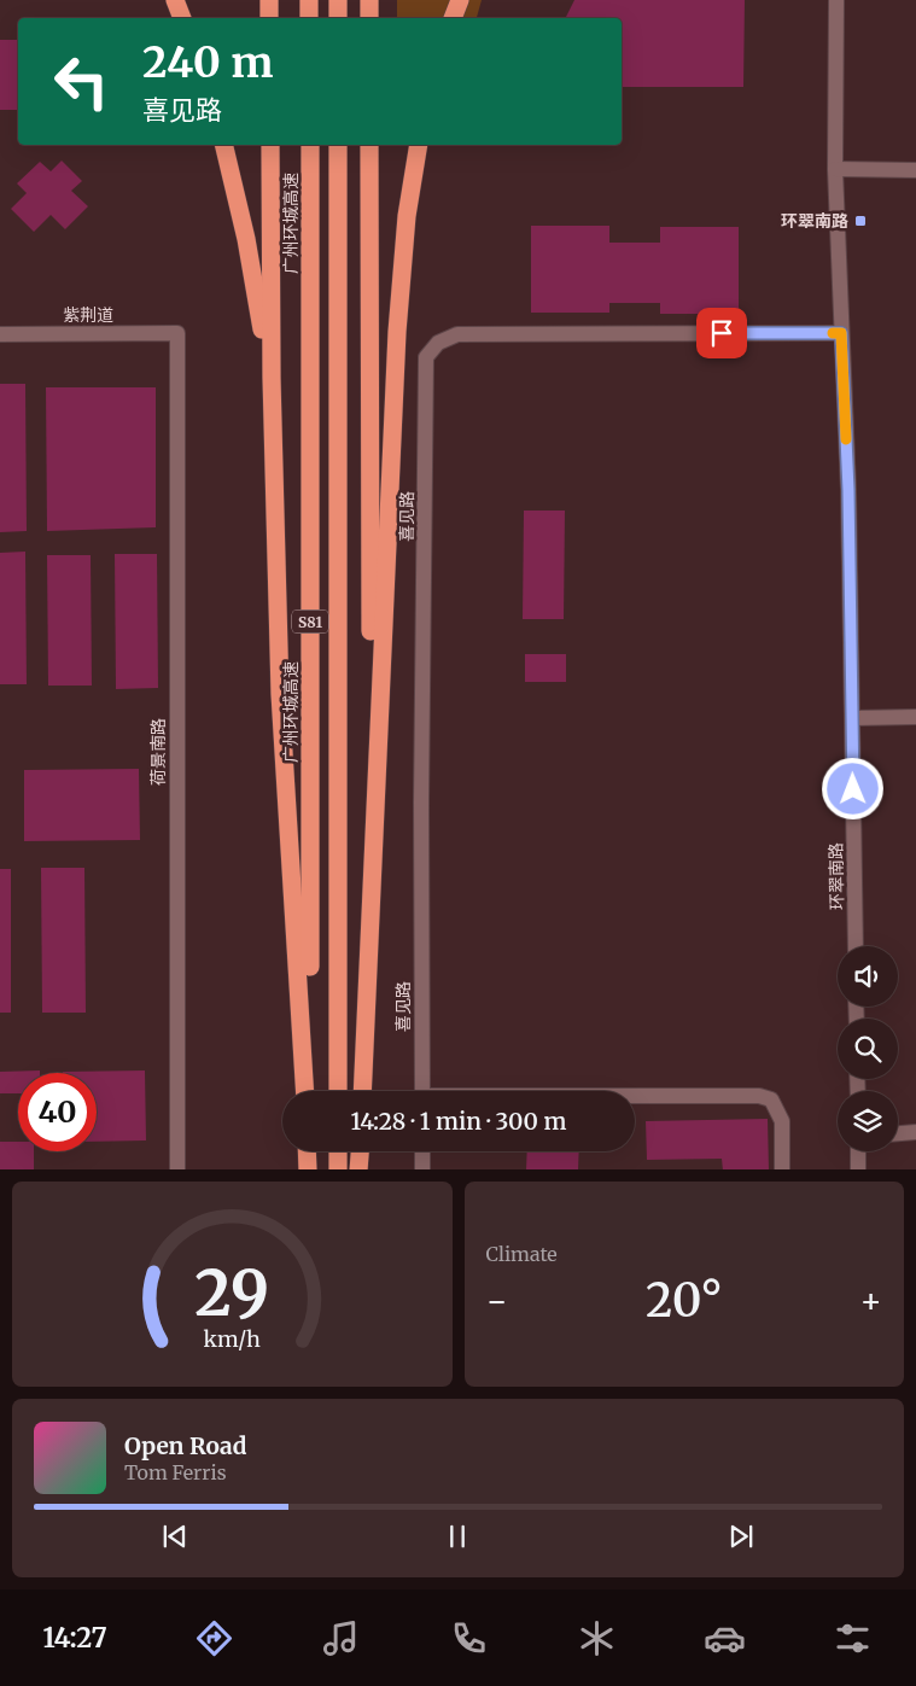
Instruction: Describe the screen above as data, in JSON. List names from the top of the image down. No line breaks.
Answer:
{"streets":{"highway":["广州环城高速","S81"],"street":["紫荆道","喜见路","荷景南路","环翠南路"]},"crossings":[["紫荆道","荷景南路"],["喜见路","环翠南路"]],"places":{"transit":["环翠南路"]},"page":{"turn":["240 m","喜见路"],"limit":"40","trip":"14:28 · 1 min · 300 m","tile":"Climate","heat":["−","20°","+"],"song":["Open Road","Tom Ferris"],"tabs":"14:27","gauge":["29","km/h"]}}
